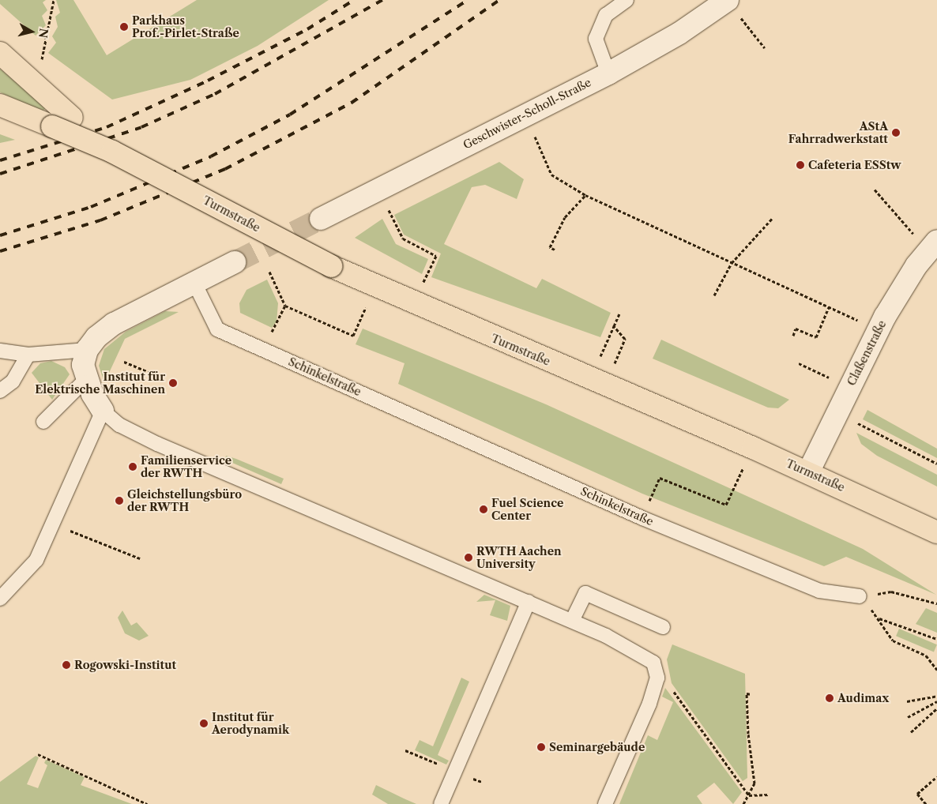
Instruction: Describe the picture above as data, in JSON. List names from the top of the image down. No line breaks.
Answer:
{"streets":{"main road":["Turmstraße"],"street":["Geschwister-Scholl-Straße","Claßenstraße"],"lane":["Schinkelstraße"]},"crossings":[["Turmstraße","Claßenstraße"]],"places":["Parkhaus Prof.-Pirlet-Straße","AStA Fahrradwerkstatt","Cafeteria ESStw","Institut für Elektrische Maschinen","Familienservice der RWTH","Gleichstellungsbüro der RWTH","Fuel Science Center","RWTH Aachen University","Rogowski-Institut","Audimax","Institut für Aerodynamik","Seminargebäude"],"north":"right"}
